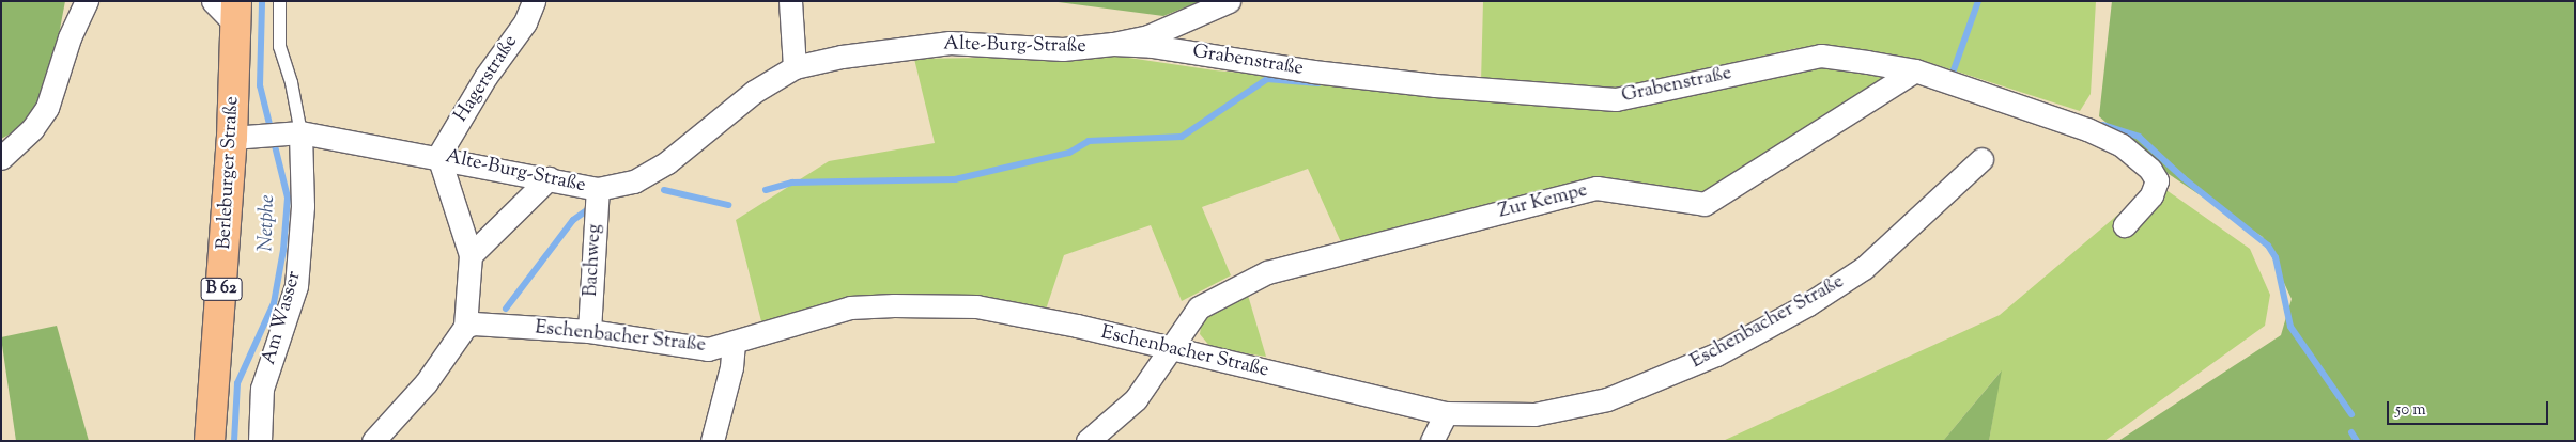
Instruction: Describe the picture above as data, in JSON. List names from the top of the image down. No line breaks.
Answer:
{"streets":{"main road":["Berleburger Straße","B 62"],"street":["Alte-Burg-Straße","Grabenstraße","Hagerstraße","Zur Kempe","Bachweg","Am Wasser","Eschenbacher Straße"]},"crossings":[["Alte-Burg-Straße","Grabenstraße"],["Alte-Burg-Straße","Hagerstraße"],["Alte-Burg-Straße","Berleburger Straße"],["Alte-Burg-Straße","Bachweg"],["Alte-Burg-Straße","Am Wasser"],["Grabenstraße","Zur Kempe"],["Zur Kempe","Eschenbacher Straße"],["Bachweg","Eschenbacher Straße"]],"water":["Netphe"],"scale_bar":"50 m"}
